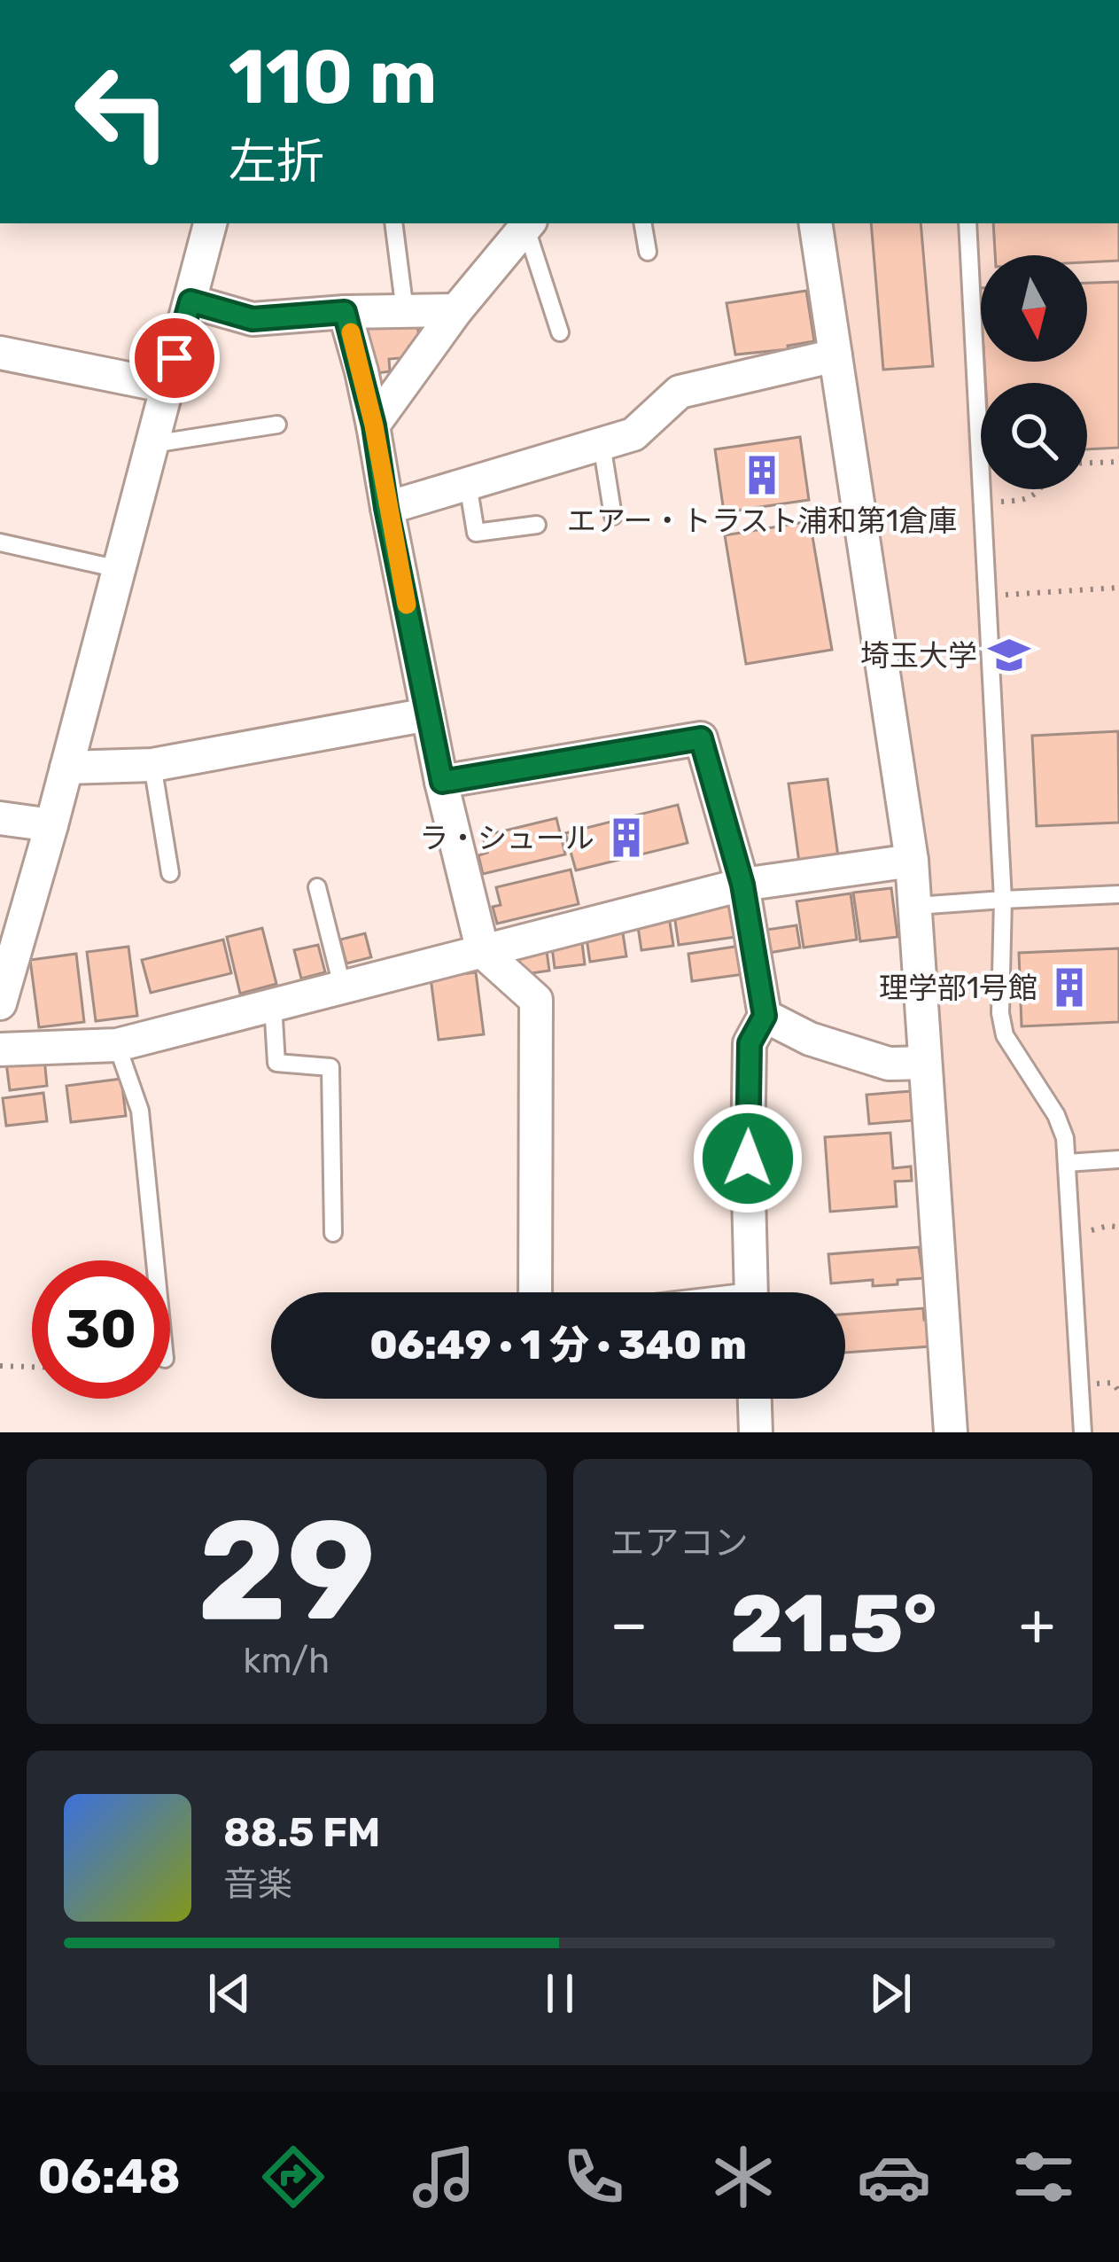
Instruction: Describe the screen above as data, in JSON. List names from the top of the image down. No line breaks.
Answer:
{"places":{"building":["エアー・トラスト浦和第1倉庫","ラ・シュール","理学部1号館"],"school or university":["埼玉大学"]},"north":"bottom","page":{"turn":["110 m","左折"],"limit":"30","trip":"06:49 · 1 分 · 340 m","tile":[["29","km/h"],"エアコン"],"heat":["−","21.5°","+"],"song":["88.5 FM","音楽"],"tabs":"06:48"}}
